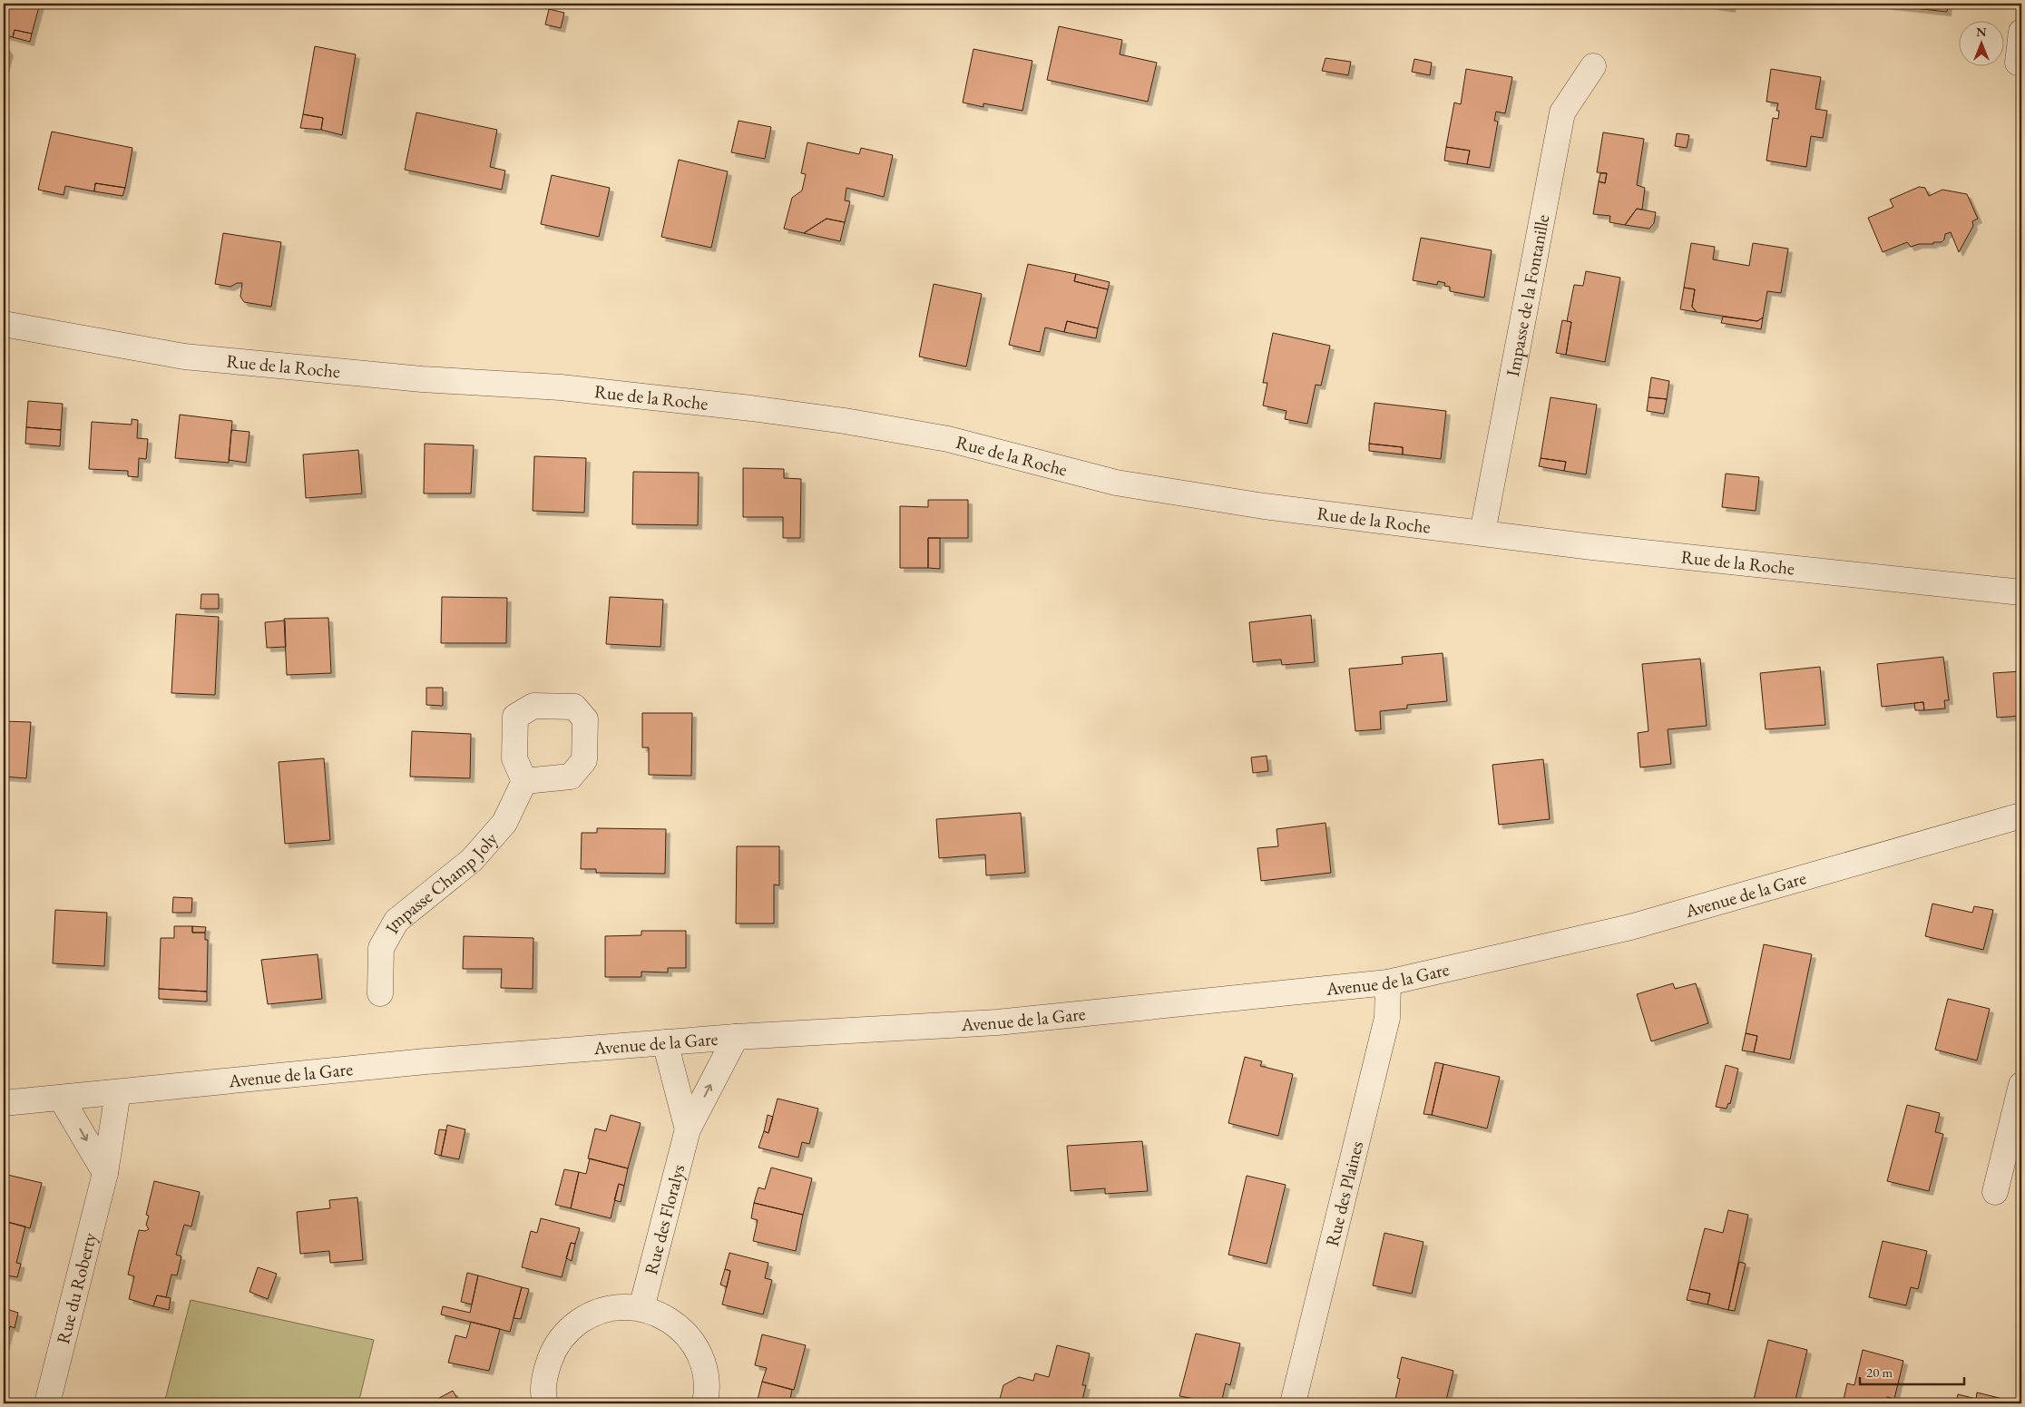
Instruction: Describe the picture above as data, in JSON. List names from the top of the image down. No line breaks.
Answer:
{"streets":{"street":["Impasse de la Fontanille","Rue de la Roche","Impasse Champ Joly","Avenue de la Gare","Rue des Plaines","Rue des Floralys","Rue du Roberty"]},"crossings":[["Impasse de la Fontanille","Rue de la Roche"],["Avenue de la Gare","Rue des Plaines"],["Avenue de la Gare","Rue des Floralys"],["Avenue de la Gare","Rue du Roberty"]],"scale_bar":"20 m","north":"top"}
